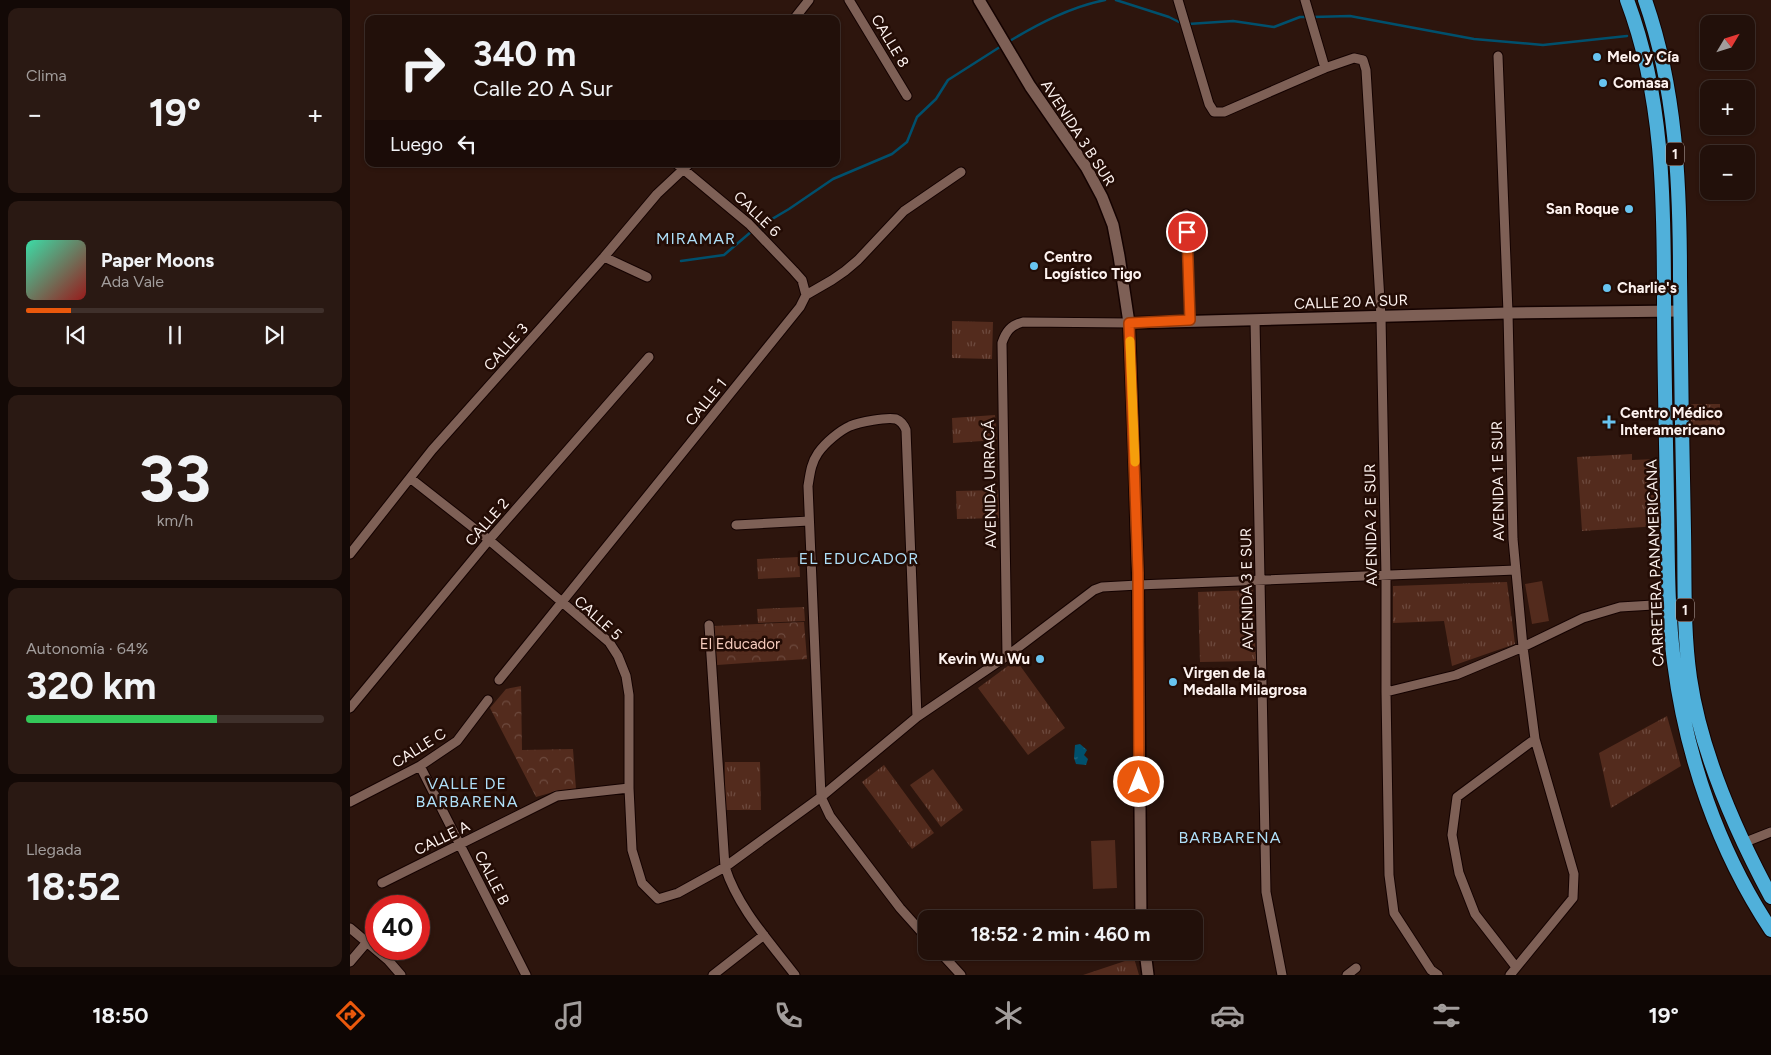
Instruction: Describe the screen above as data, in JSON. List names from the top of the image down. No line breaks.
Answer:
{"streets":{"highway":["1","CARRETERA PANAMERICANA"],"street":["CALLE 8","AVENIDA 3 B SUR","CALLE 6","CALLE 20 A SUR","CALLE 3","CALLE 1","AVENIDA 1 E SUR","AVENIDA URRACÁ","CALLE 2","AVENIDA 2 E SUR","AVENIDA 3 E SUR","CALLE 5","CALLE C","CALLE A","CALLE B"]},"crossings":[["AVENIDA 3 B SUR","CALLE 20 A SUR"],["CALLE 6","CALLE 1"],["CALLE 20 A SUR","AVENIDA 1 E SUR"],["CALLE 20 A SUR","AVENIDA URRACÁ"],["CALLE 20 A SUR","AVENIDA 2 E SUR"],["CALLE 20 A SUR","CARRETERA PANAMERICANA"],["CALLE 20 A SUR","AVENIDA 3 E SUR"],["CALLE 3","CALLE 5"],["CALLE 1","CALLE 5"],["CALLE 2","CALLE 5"],["CALLE 5","CALLE A"],["CALLE C","CALLE B"],["CALLE A","CALLE B"]],"districts":["MIRAMAR","EL EDUCADOR","VALLE DE BARBARENA","BARBARENA"],"parks":["El Educador"],"places":{"other":["Melo y Cía","Comasa","San Roque","Centro Logístico Tigo","Charlie's","Kevin Wu Wu","Virgen de la Medalla Milagrosa"],"health":["Centro Médico Interamericano"]},"north":"top right","page":{"tile":["Clima",["33","km/h"],["Autonomía · 64%","320 km"],["Llegada","18:52"]],"map_buttons":["+","−"],"turn":["340 m","Calle 20 A Sur"],"heat":["−","19°","+"],"then":"Luego","song":["Paper Moons","Ada Vale"],"limit":"40","trip":"18:52 · 2 min · 460 m","tabs":["18:50","19°"]}}
